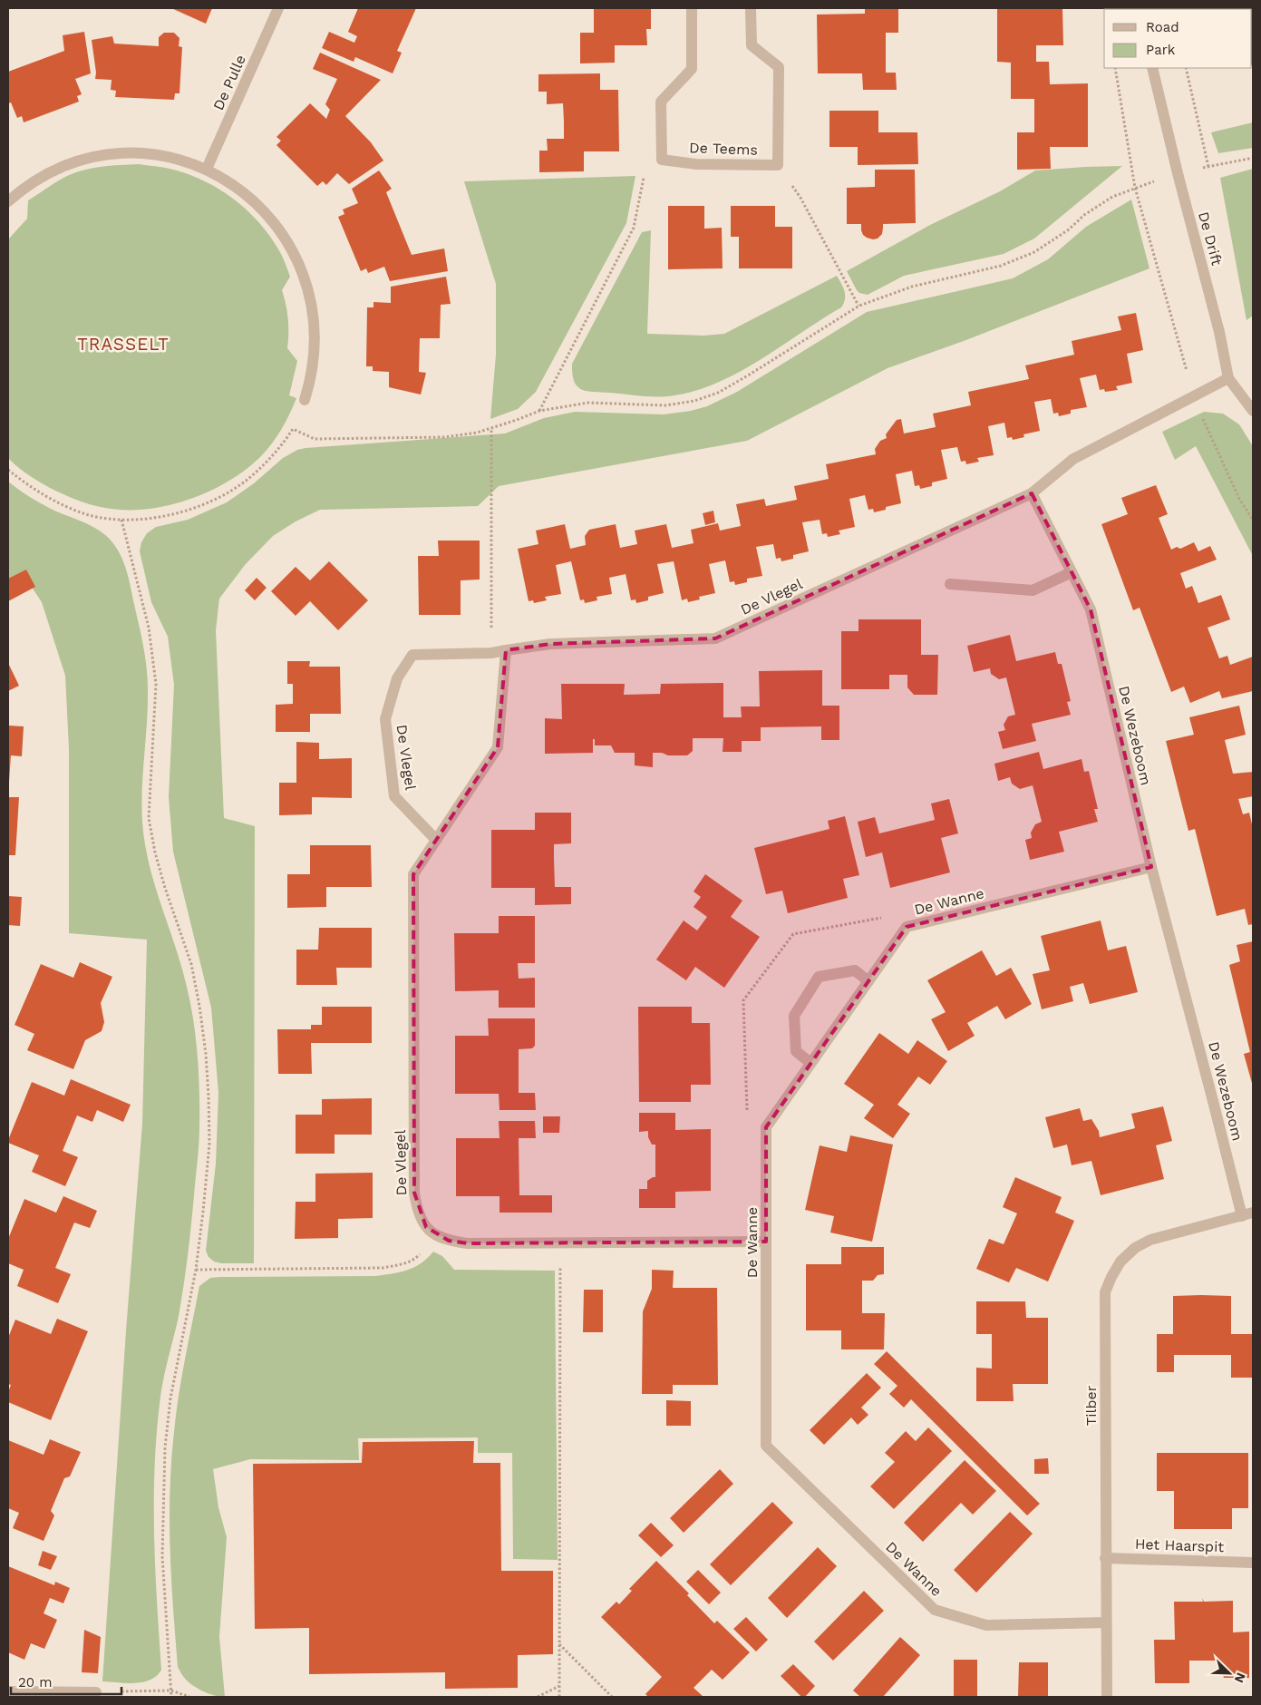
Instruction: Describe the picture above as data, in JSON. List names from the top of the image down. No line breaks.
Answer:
{"streets":{"street":["De Pulle","De Teems","De Drift","De Vlegel","De Wezeboom","De Wanne","Tilber","Het Haarspit"]},"crossings":[["De Vlegel","De Wezeboom"],["De Wezeboom","De Wanne"],["De Wezeboom","Tilber"],["De Wanne","Tilber"],["Tilber","Het Haarspit"]],"districts":["TRASSELT"],"legend":["Road","Park"],"scale_bar":"20 m","north":"bottom right"}
